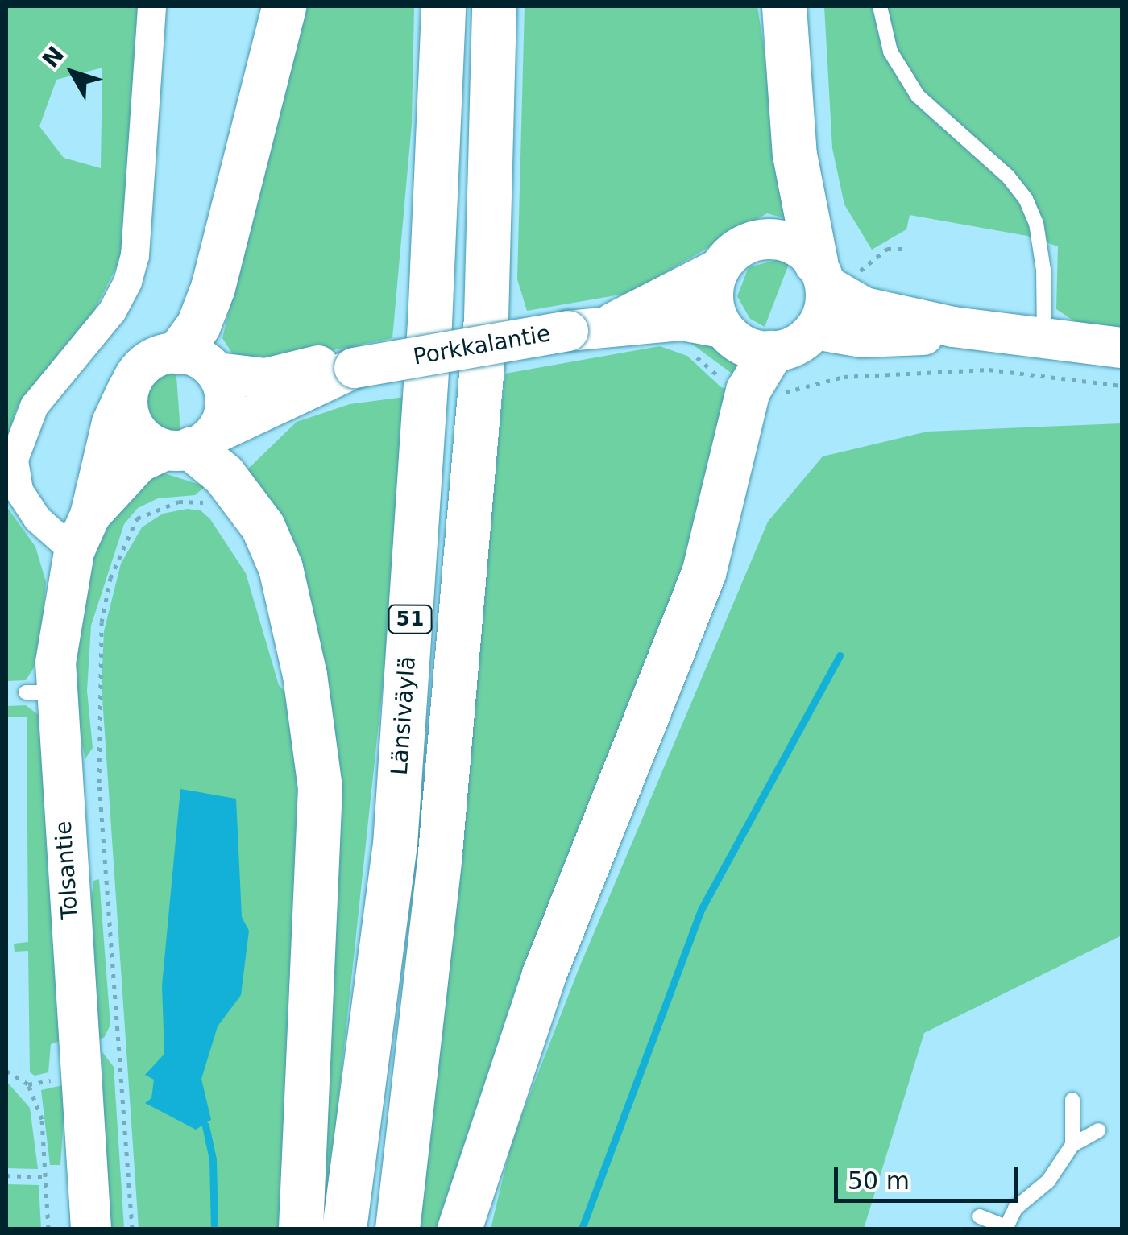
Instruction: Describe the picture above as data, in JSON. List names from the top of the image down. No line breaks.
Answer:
{"streets":{"highway":["51","Länsiväylä"],"street":["Porkkalantie","Tolsantie"]},"crossings":[["Porkkalantie","Tolsantie"]],"scale_bar":"50 m","north":"top left"}
